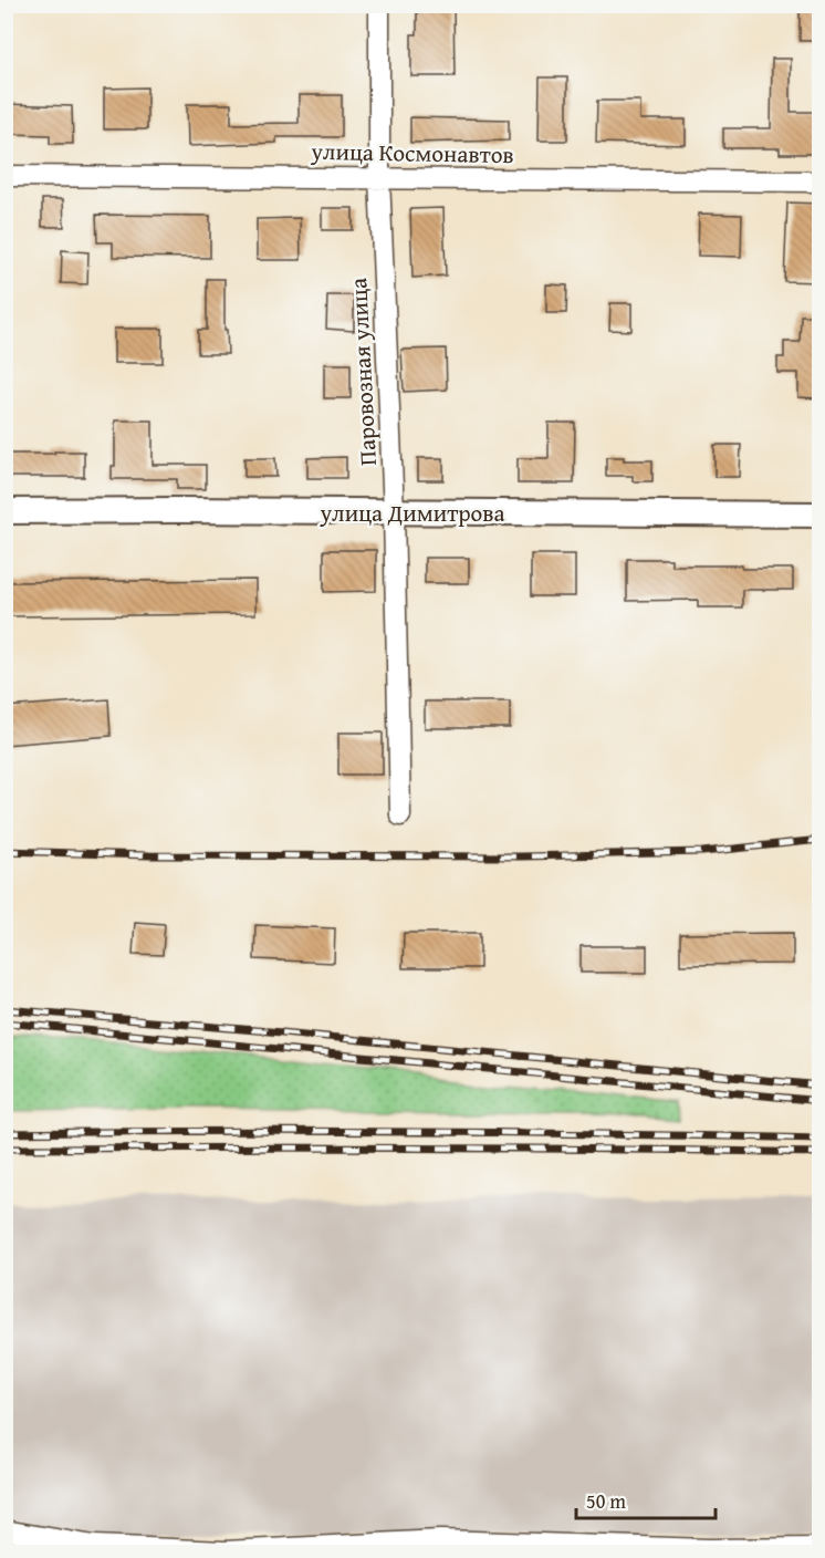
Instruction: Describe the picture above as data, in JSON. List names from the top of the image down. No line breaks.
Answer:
{"streets":{"street":["улица Космонавтов","Паровозная улица","улица Димитрова"]},"crossings":[["улица Космонавтов","Паровозная улица"],["Паровозная улица","улица Димитрова"]],"scale_bar":"50 m"}
